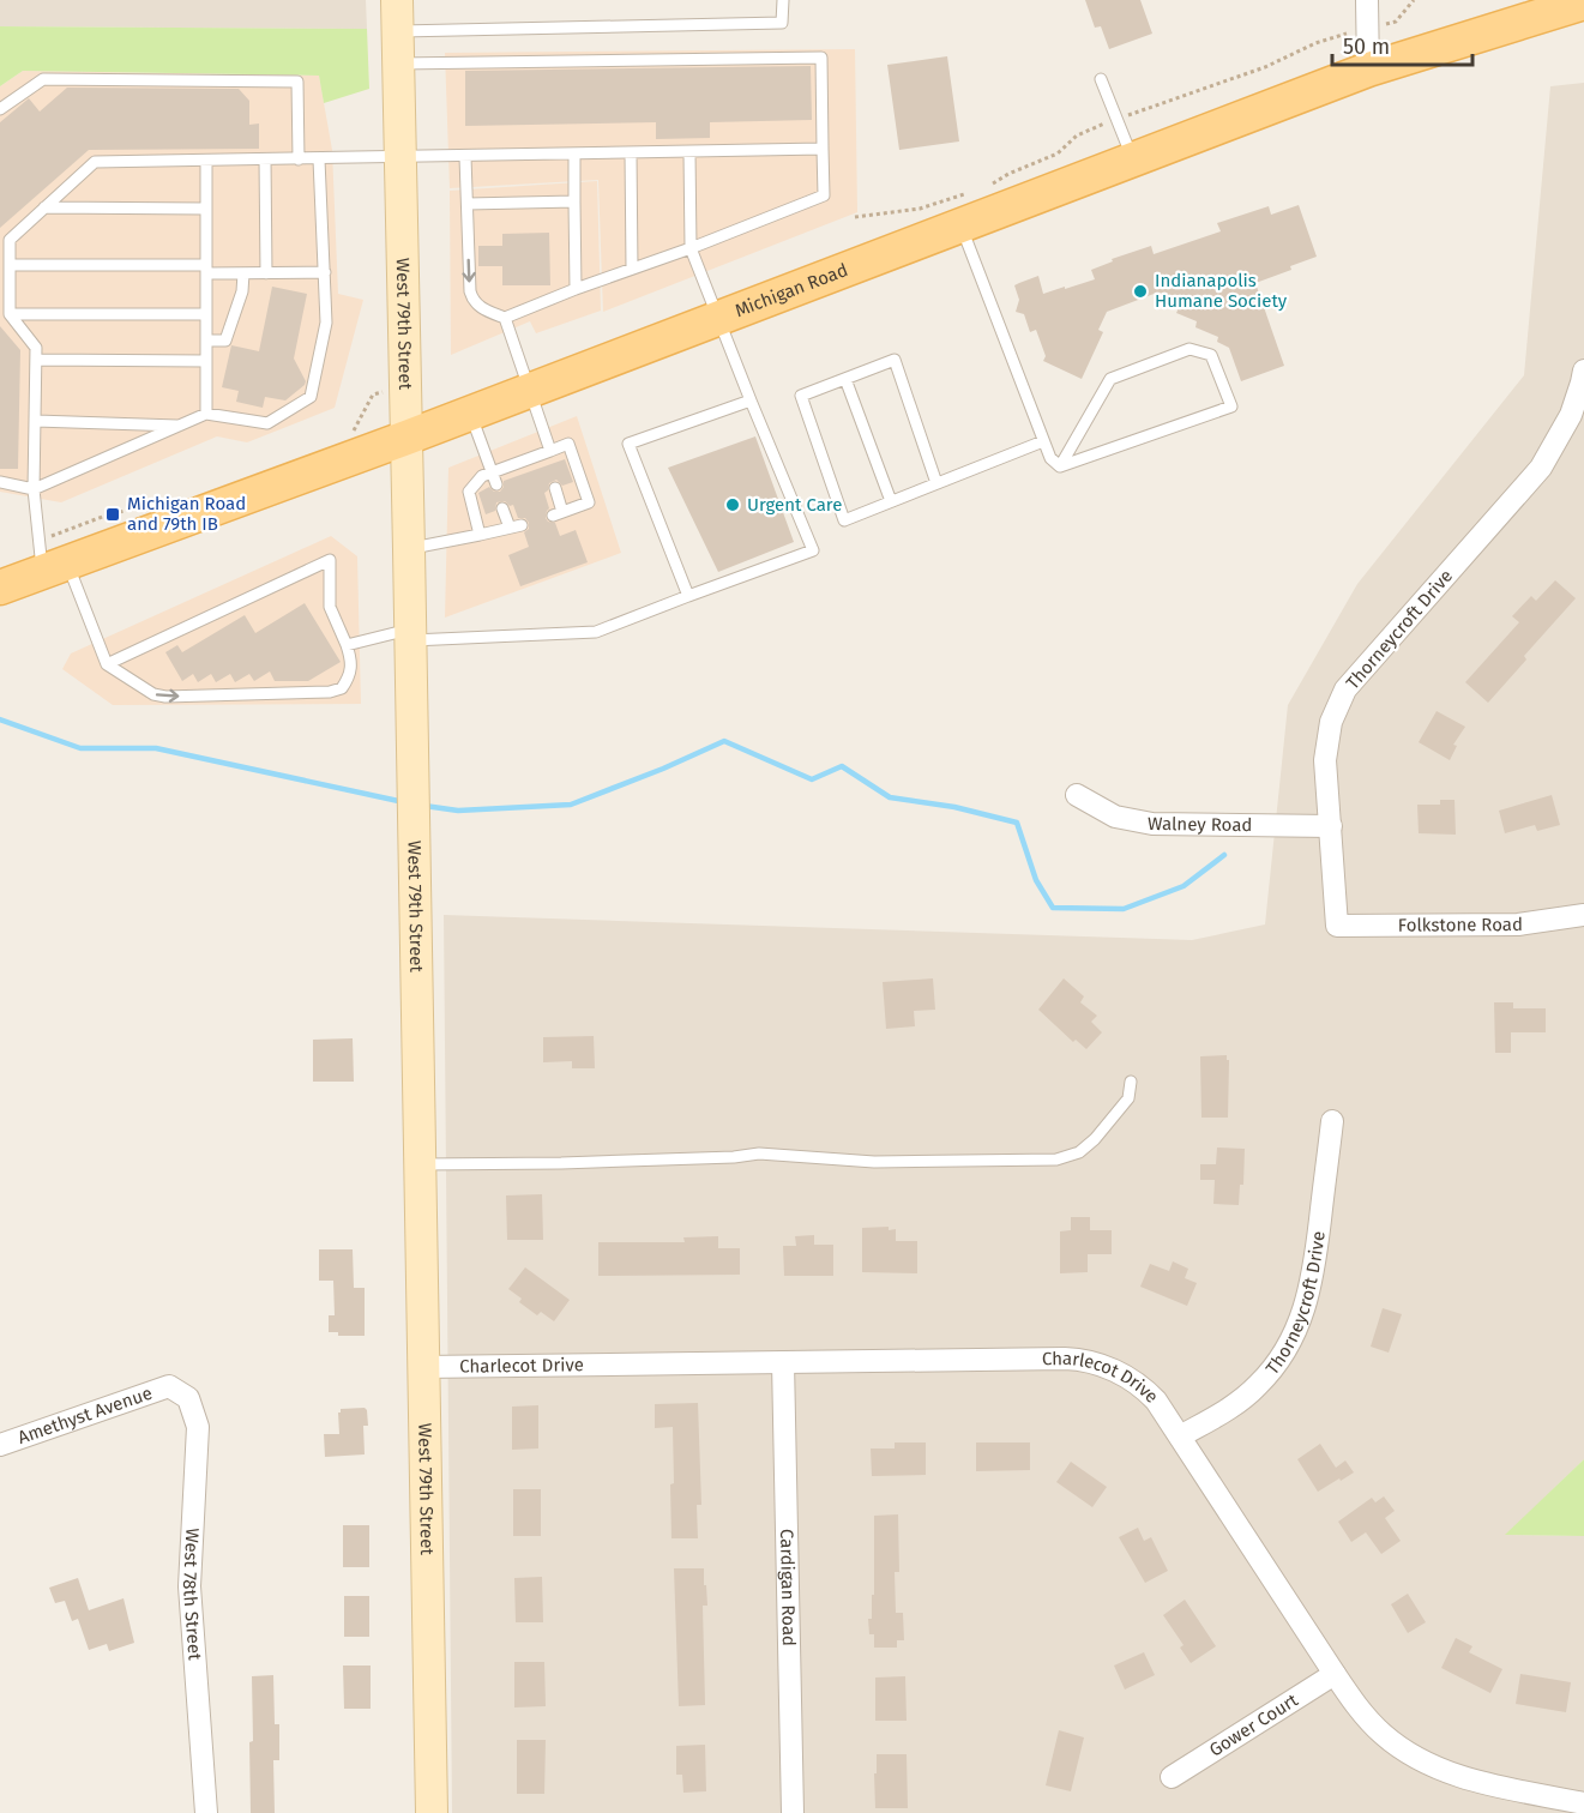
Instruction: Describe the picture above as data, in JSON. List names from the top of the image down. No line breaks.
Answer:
{"streets":{"main road":["Michigan Road","West 79th Street"],"street":["Thorneycroft Drive","Walney Road","Folkstone Road","Charlecot Drive","Amethyst Avenue","Cardigan Road","West 78th Street","Gower Court"]},"crossings":[["Michigan Road","West 79th Street"],["West 79th Street","Charlecot Drive"],["Thorneycroft Drive","Walney Road"],["Thorneycroft Drive","Folkstone Road"],["Thorneycroft Drive","Charlecot Drive"],["Charlecot Drive","Cardigan Road"],["Charlecot Drive","Gower Court"],["Amethyst Avenue","West 78th Street"]],"places":{"other":["Indianapolis Humane Society","Urgent Care"],"transit":["Michigan Road and 79th IB"]},"scale_bar":"50 m"}
